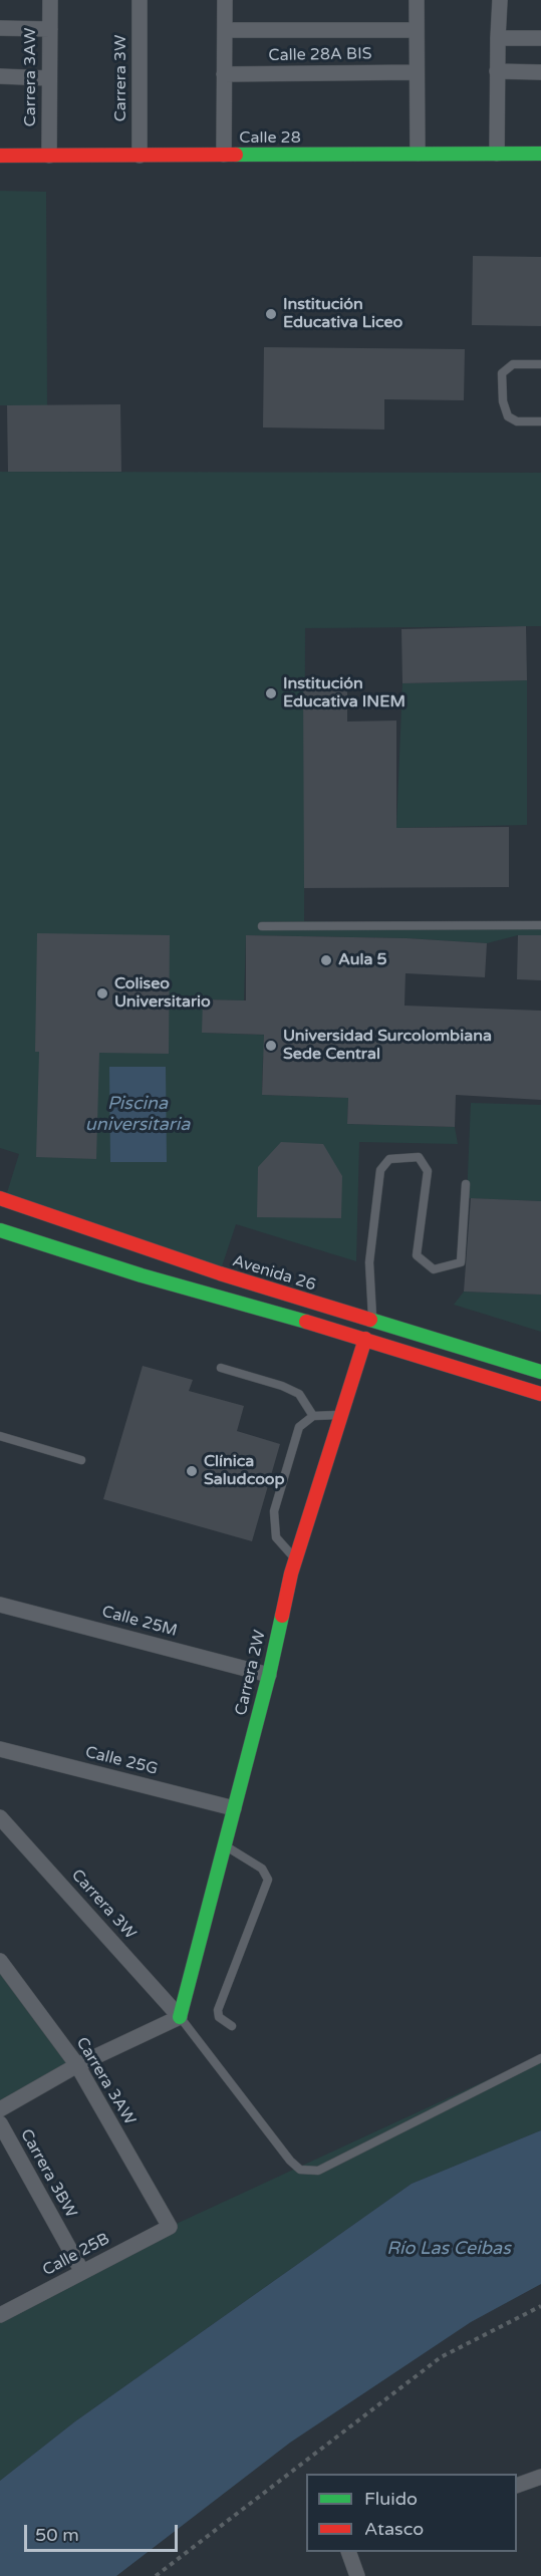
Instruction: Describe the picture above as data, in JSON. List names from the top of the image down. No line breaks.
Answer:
{"streets":{"street":["Calle 28A BIS","Carrera 3AW","Carrera 3W","Calle 28","Avenida 26","Calle 25M","Carrera 2W","Calle 25G","Carrera 3BW","Calle 25B"]},"crossings":[["Carrera 3AW","Calle 28"],["Carrera 3AW","Calle 25B"],["Carrera 3W","Calle 28"],["Carrera 3W","Carrera 2W"],["Calle 25M","Carrera 2W"],["Carrera 2W","Calle 25G"],["Carrera 3BW","Calle 25B"]],"water":["Piscina universitaria","Río Las Ceibas"],"places":["Institución Educativa Liceo","Institución Educativa INEM","Aula 5","Coliseo Universitario","Universidad Surcolombiana Sede Central","Clínica Saludcoop"],"legend":["Fluido","Atasco"],"scale_bar":"50 m"}
